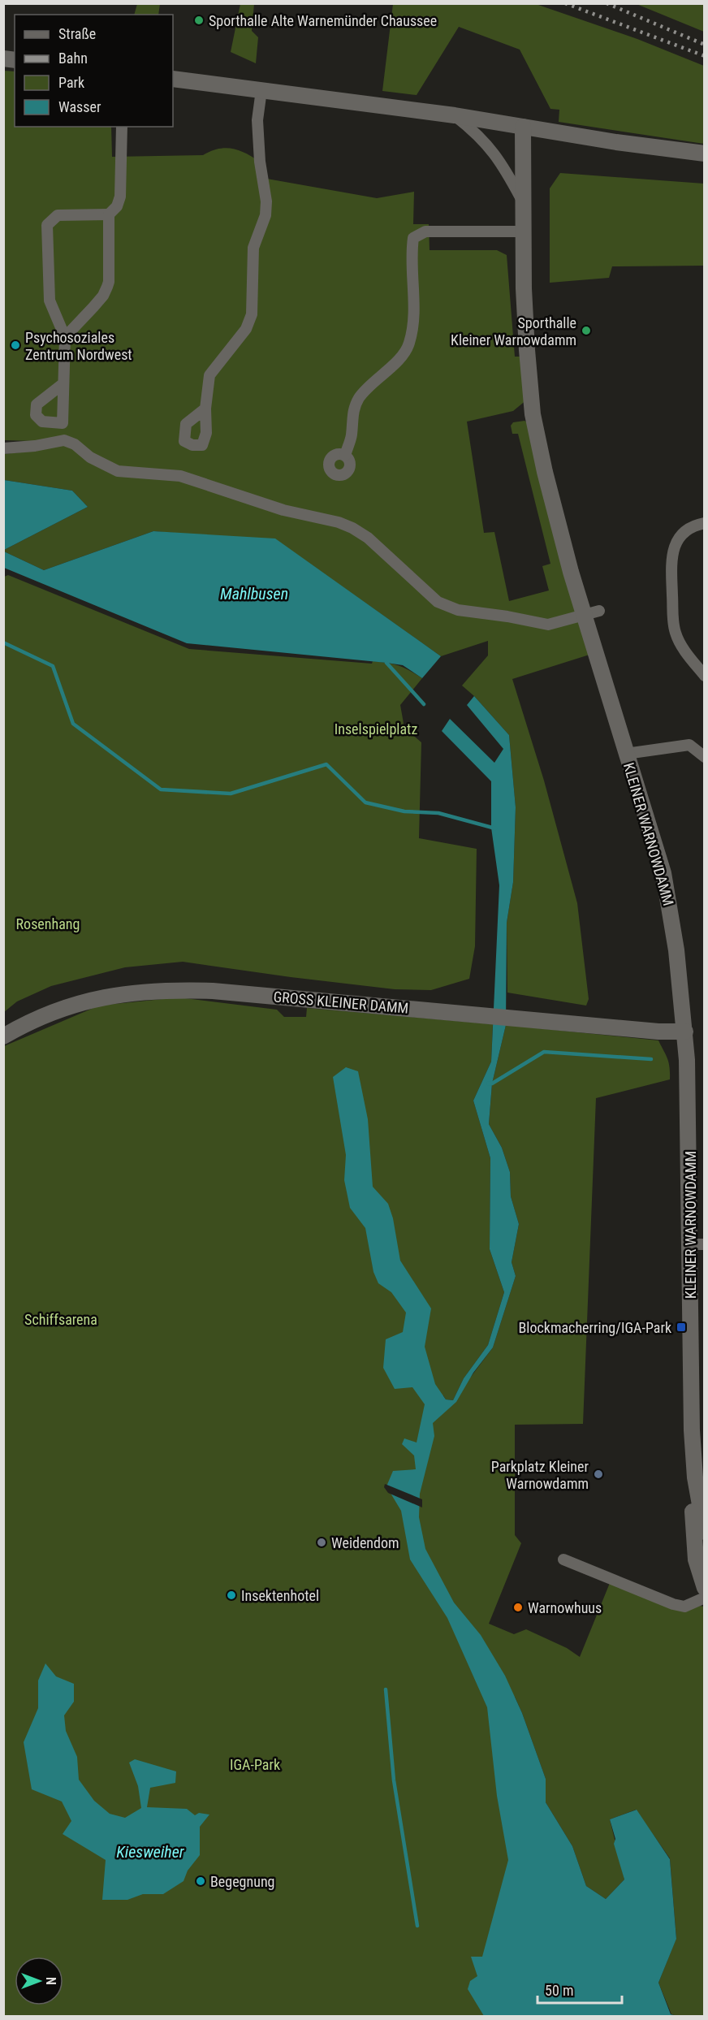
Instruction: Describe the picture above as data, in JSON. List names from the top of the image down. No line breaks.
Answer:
{"streets":{"street":["KLEINER WARNOWDAMM","GROSS KLEINER DAMM"]},"crossings":[["KLEINER WARNOWDAMM","GROSS KLEINER DAMM"]],"water":["Mahlbusen","Kiesweiher"],"parks":["Inselspielplatz","Rosenhang","Schiffsarena","IGA-Park"],"places":{"other":["Sporthalle Alte Warnemünder Chaussee","Sporthalle Kleiner Warnowdamm","Psychosoziales Zentrum Nordwest","Parkplatz Kleiner Warnowdamm","Weidendom","Insektenhotel","Warnowhuus","Begegnung"],"transit":["Blockmacherring/IGA-Park"]},"legend":["Straße","Bahn","Park","Wasser"],"scale_bar":"50 m","north":"right"}
